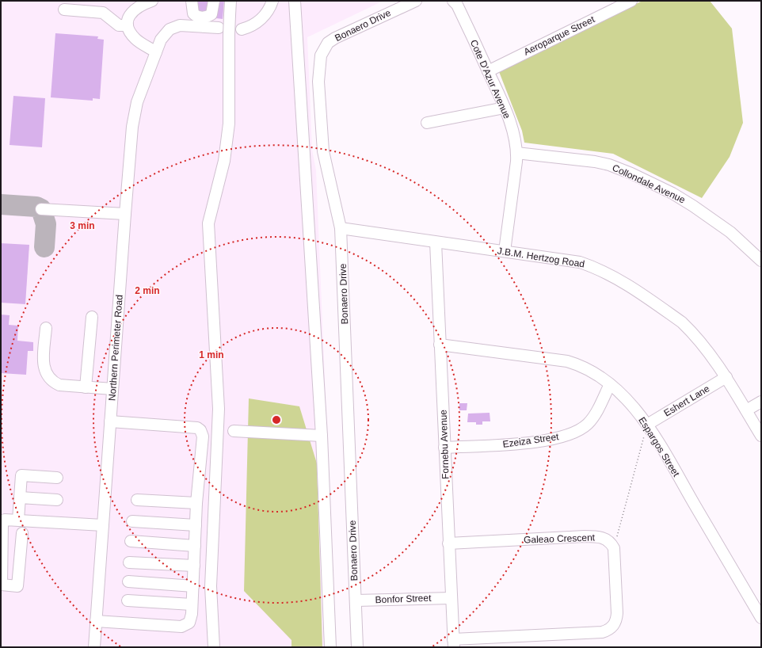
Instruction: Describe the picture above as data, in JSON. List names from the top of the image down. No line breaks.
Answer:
{"streets":{"street":["Bonaero Drive","Aeroparque Street","Cote D'Azur Avenue","Collondale Avenue","J.B.M. Hertzog Road","Northern Perimeter Road","Eshert Lane","Ezeiza Street","Fornebu Avenue","Espargos Street","Galeao Crescent","Bonfor Street"]},"crossings":[["Bonaero Drive","J.B.M. Hertzog Road"],["Bonaero Drive","Bonfor Street"],["Aeroparque Street","Cote D'Azur Avenue"],["Cote D'Azur Avenue","Collondale Avenue"],["Cote D'Azur Avenue","J.B.M. Hertzog Road"],["J.B.M. Hertzog Road","Eshert Lane"],["J.B.M. Hertzog Road","Fornebu Avenue"],["Eshert Lane","Espargos Street"],["Ezeiza Street","Fornebu Avenue"],["Ezeiza Street","Espargos Street"],["Fornebu Avenue","Espargos Street"],["Fornebu Avenue","Galeao Crescent"],["Fornebu Avenue","Bonfor Street"]],"rings":["3 min","2 min","1 min"]}
